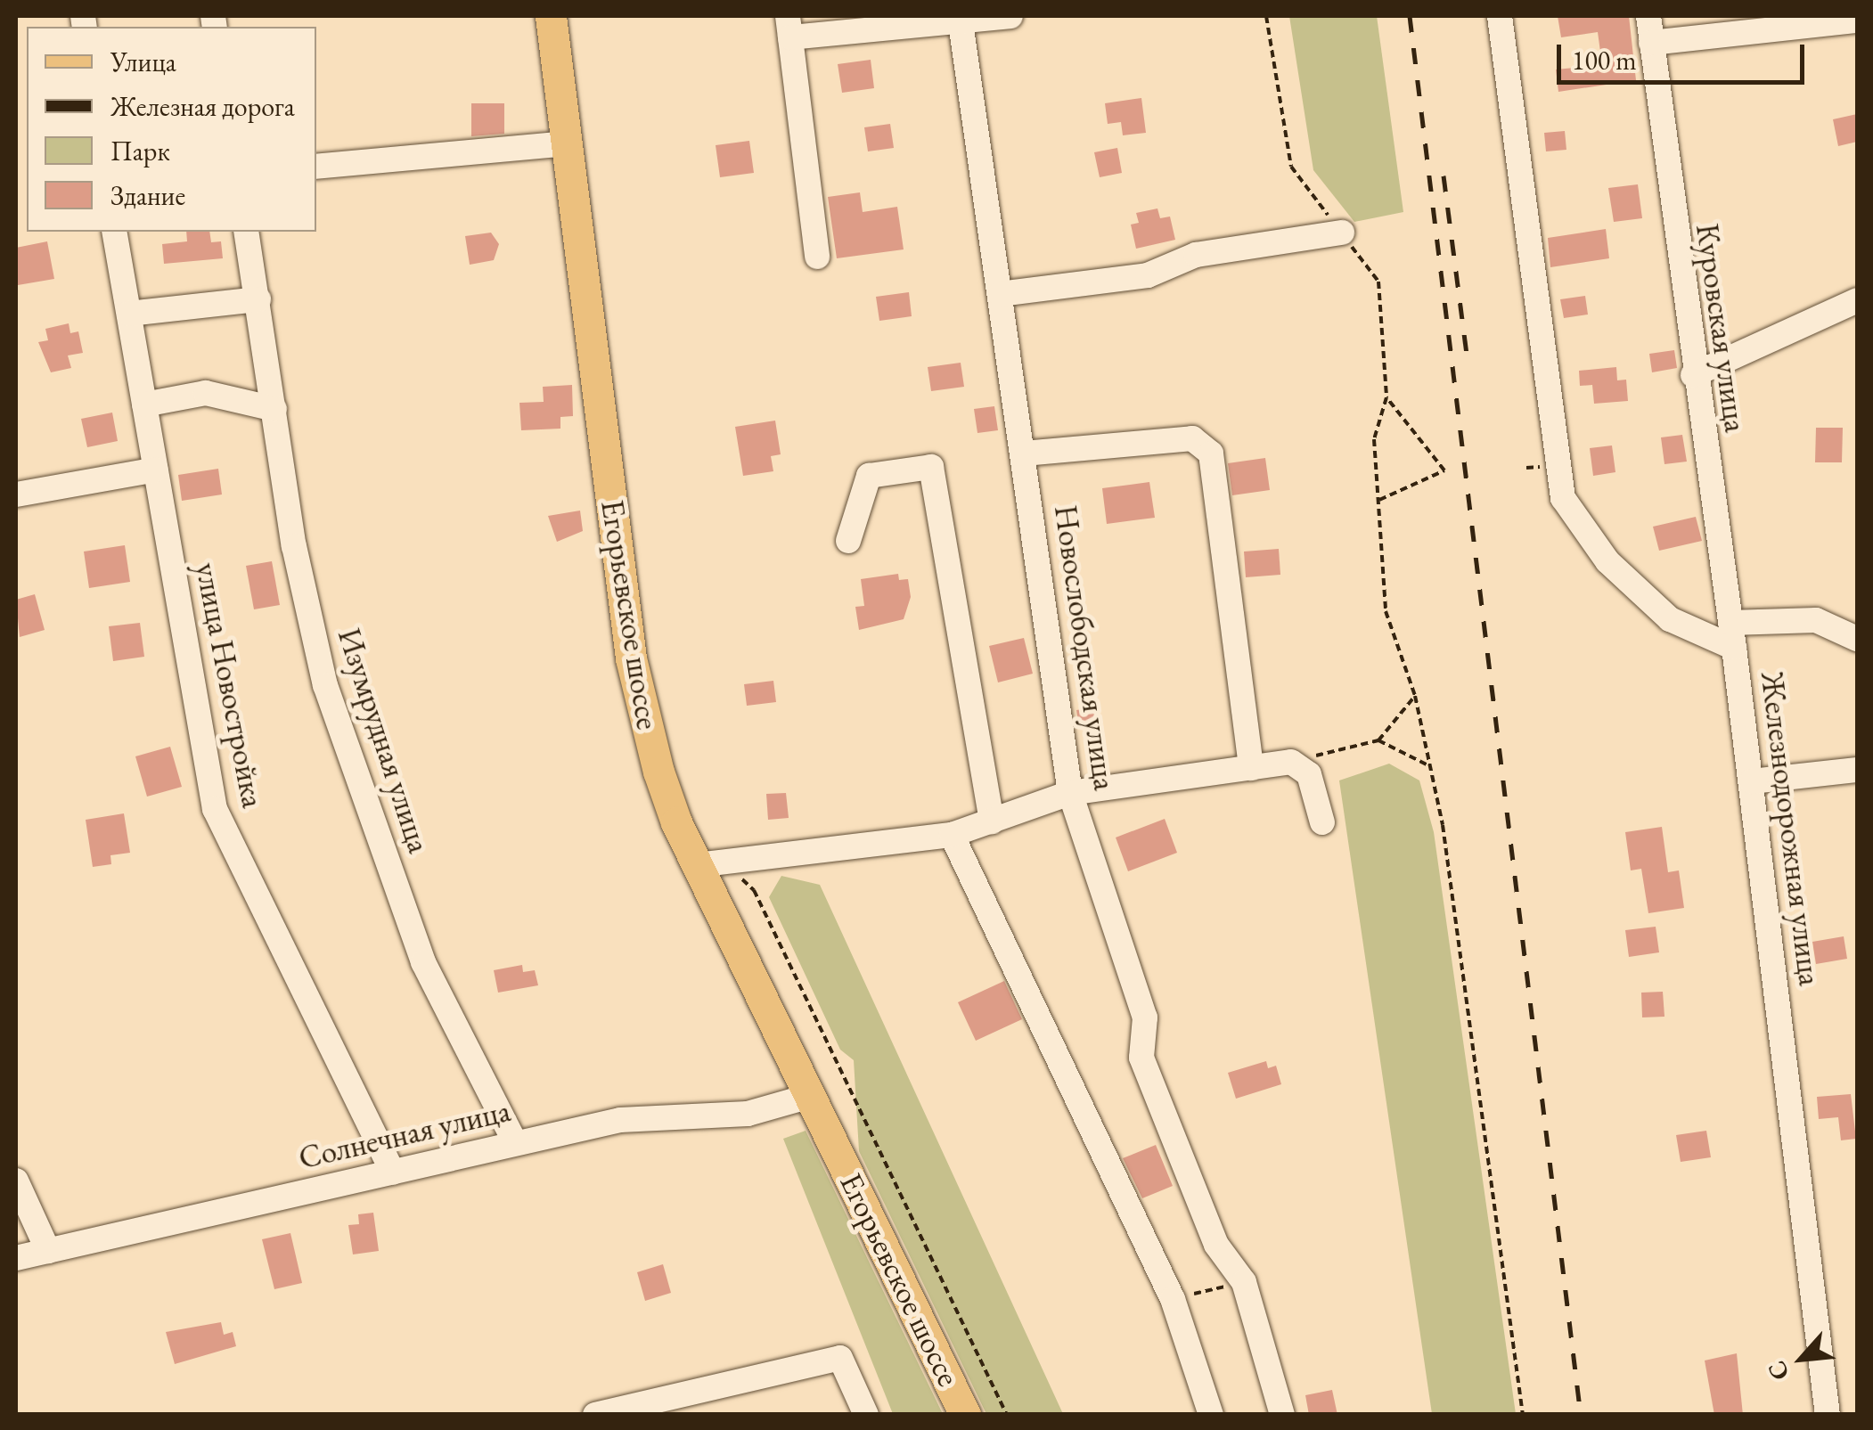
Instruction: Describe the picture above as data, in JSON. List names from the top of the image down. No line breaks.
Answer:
{"streets":{"main road":["Егорьевское шоссе"],"street":["Куровская улица","Новослободская улица","улица Новостройка","Изумрудная улица","Железнодорожная улица","Солнечная улица"]},"crossings":[["Куровская улица","Железнодорожная улица"],["Егорьевское шоссе","Солнечная улица"],["улица Новостройка","Солнечная улица"],["Изумрудная улица","Солнечная улица"]],"legend":["Улица","Железная дорога","Парк","Здание"],"scale_bar":"100 m","north":"bottom left"}
